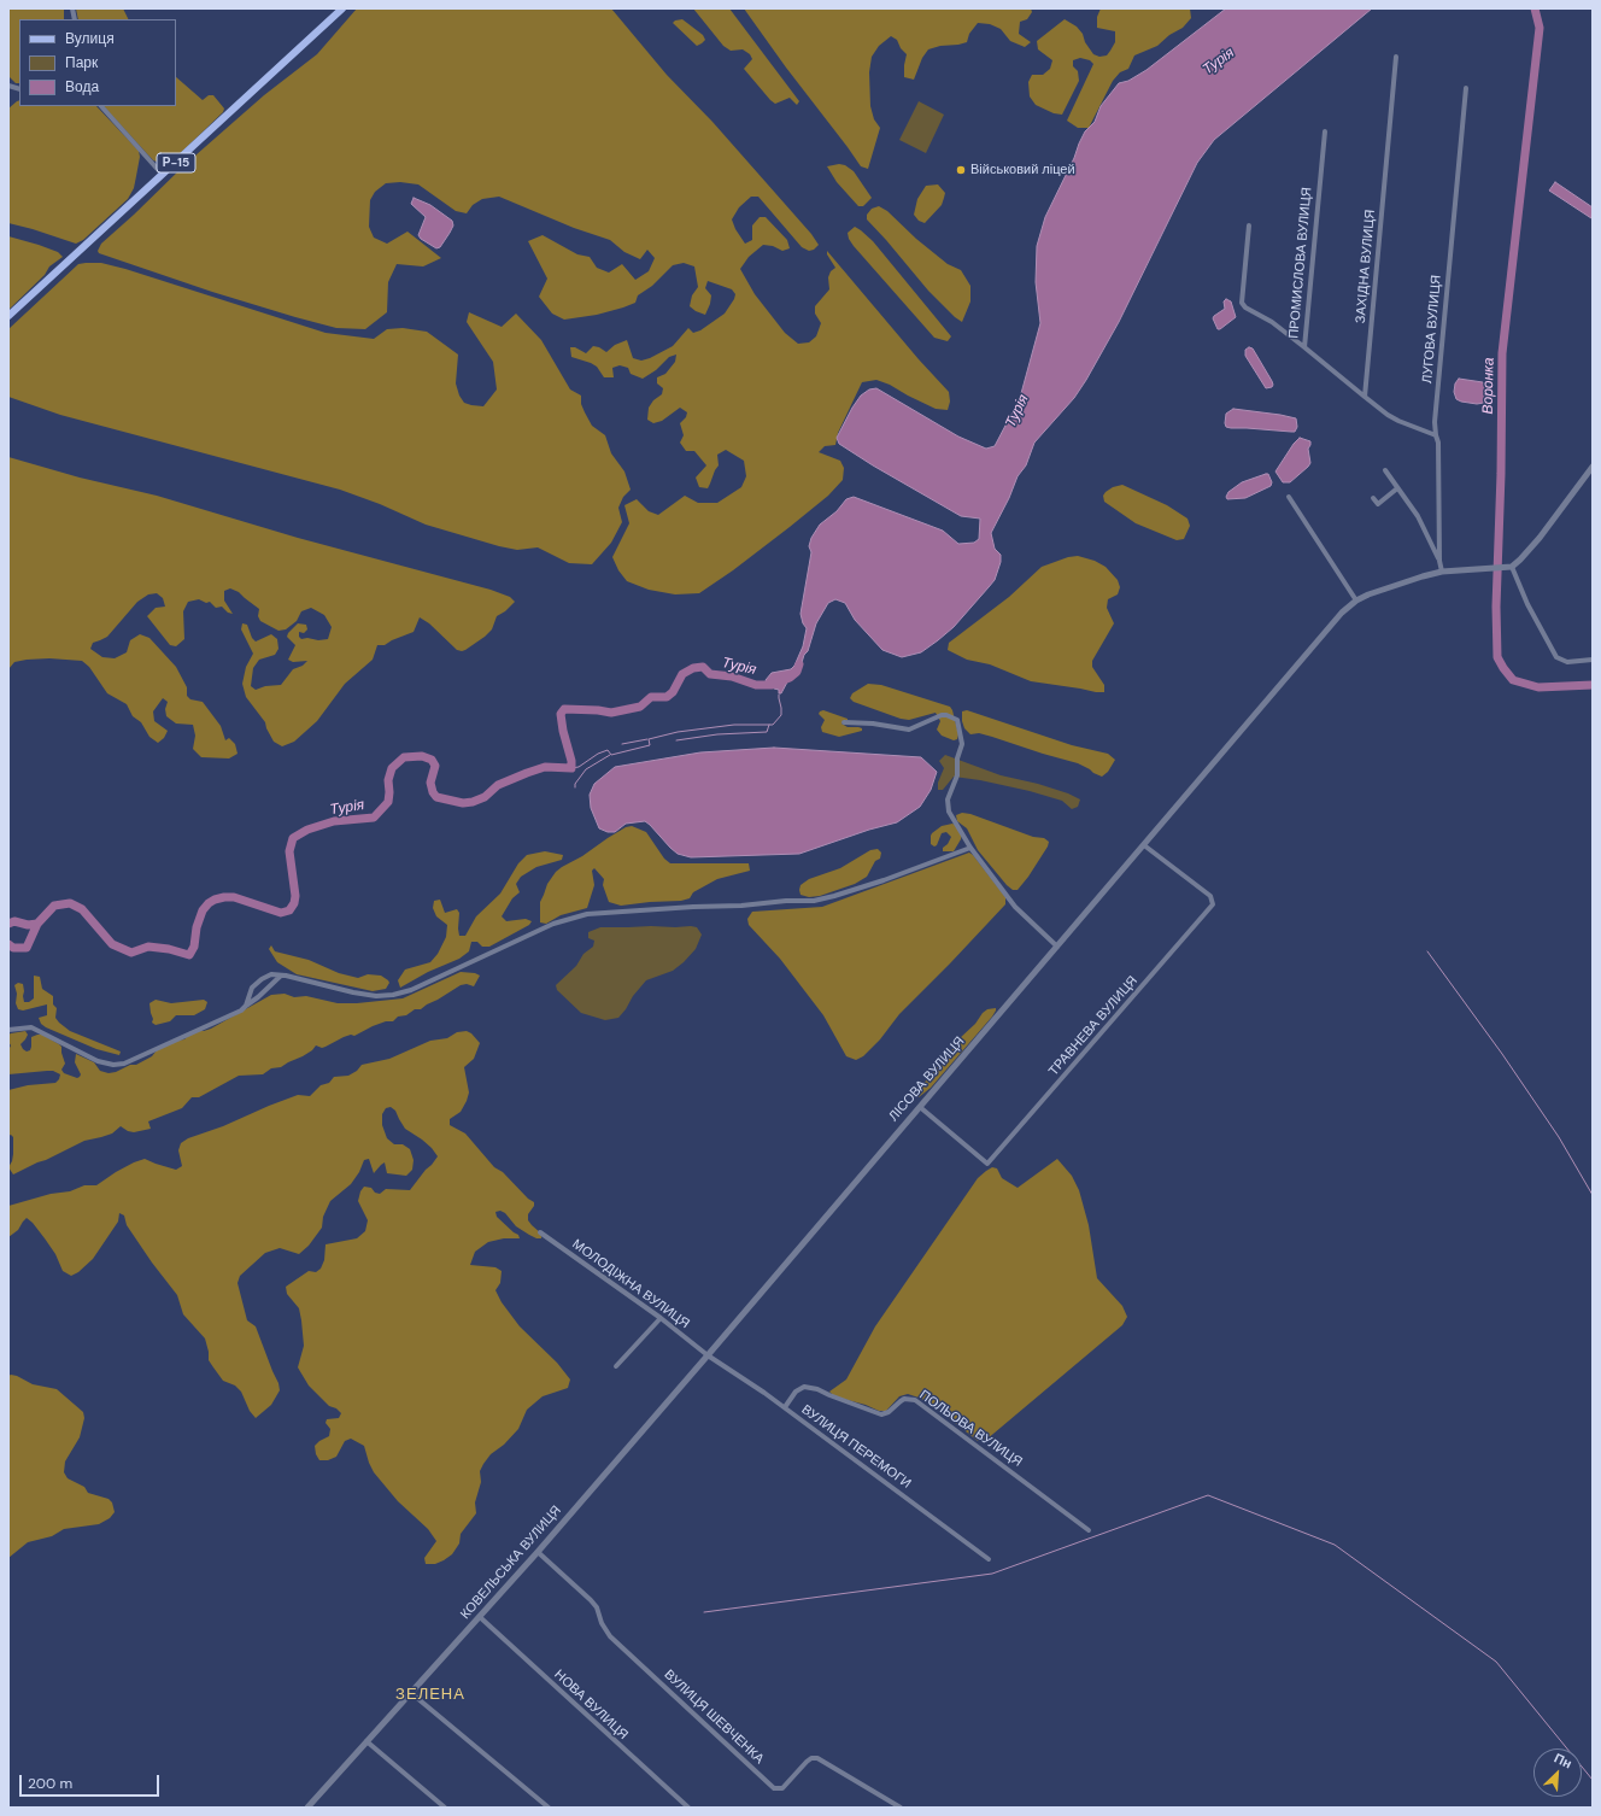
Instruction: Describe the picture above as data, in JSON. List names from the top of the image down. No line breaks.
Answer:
{"streets":{"main road":["Р-15"],"street":["ПРОМИСЛОВА ВУЛИЦЯ","ЗАХІДНА ВУЛИЦЯ","ЛУГОВА ВУЛИЦЯ","ТРАВНЕВА ВУЛИЦЯ","ЛІСОВА ВУЛИЦЯ","МОЛОДІЖНА ВУЛИЦЯ","ПОЛЬОВА ВУЛИЦЯ","ВУЛИЦЯ ПЕРЕМОГИ","КОВЕЛЬСЬКА ВУЛИЦЯ","НОВА ВУЛИЦЯ","ВУЛИЦЯ ШЕВЧЕНКА"]},"crossings":[["ПРОМИСЛОВА ВУЛИЦЯ","ЗАХІДНА ВУЛИЦЯ"],["ЛУГОВА ВУЛИЦЯ","ЛІСОВА ВУЛИЦЯ"],["ТРАВНЕВА ВУЛИЦЯ","ЛІСОВА ВУЛИЦЯ"],["ЛІСОВА ВУЛИЦЯ","КОВЕЛЬСЬКА ВУЛИЦЯ"],["МОЛОДІЖНА ВУЛИЦЯ","ВУЛИЦЯ ПЕРЕМОГИ"],["МОЛОДІЖНА ВУЛИЦЯ","КОВЕЛЬСЬКА ВУЛИЦЯ"],["ПОЛЬОВА ВУЛИЦЯ","ВУЛИЦЯ ПЕРЕМОГИ"],["ВУЛИЦЯ ПЕРЕМОГИ","КОВЕЛЬСЬКА ВУЛИЦЯ"],["КОВЕЛЬСЬКА ВУЛИЦЯ","НОВА ВУЛИЦЯ"],["КОВЕЛЬСЬКА ВУЛИЦЯ","ВУЛИЦЯ ШЕВЧЕНКА"]],"districts":["ЗЕЛЕНА"],"water":["Турія","Воронка"],"places":["Військовий ліцей"],"legend":["Вулиця","Парк","Вода"],"scale_bar":"200 m","north":"top right"}
